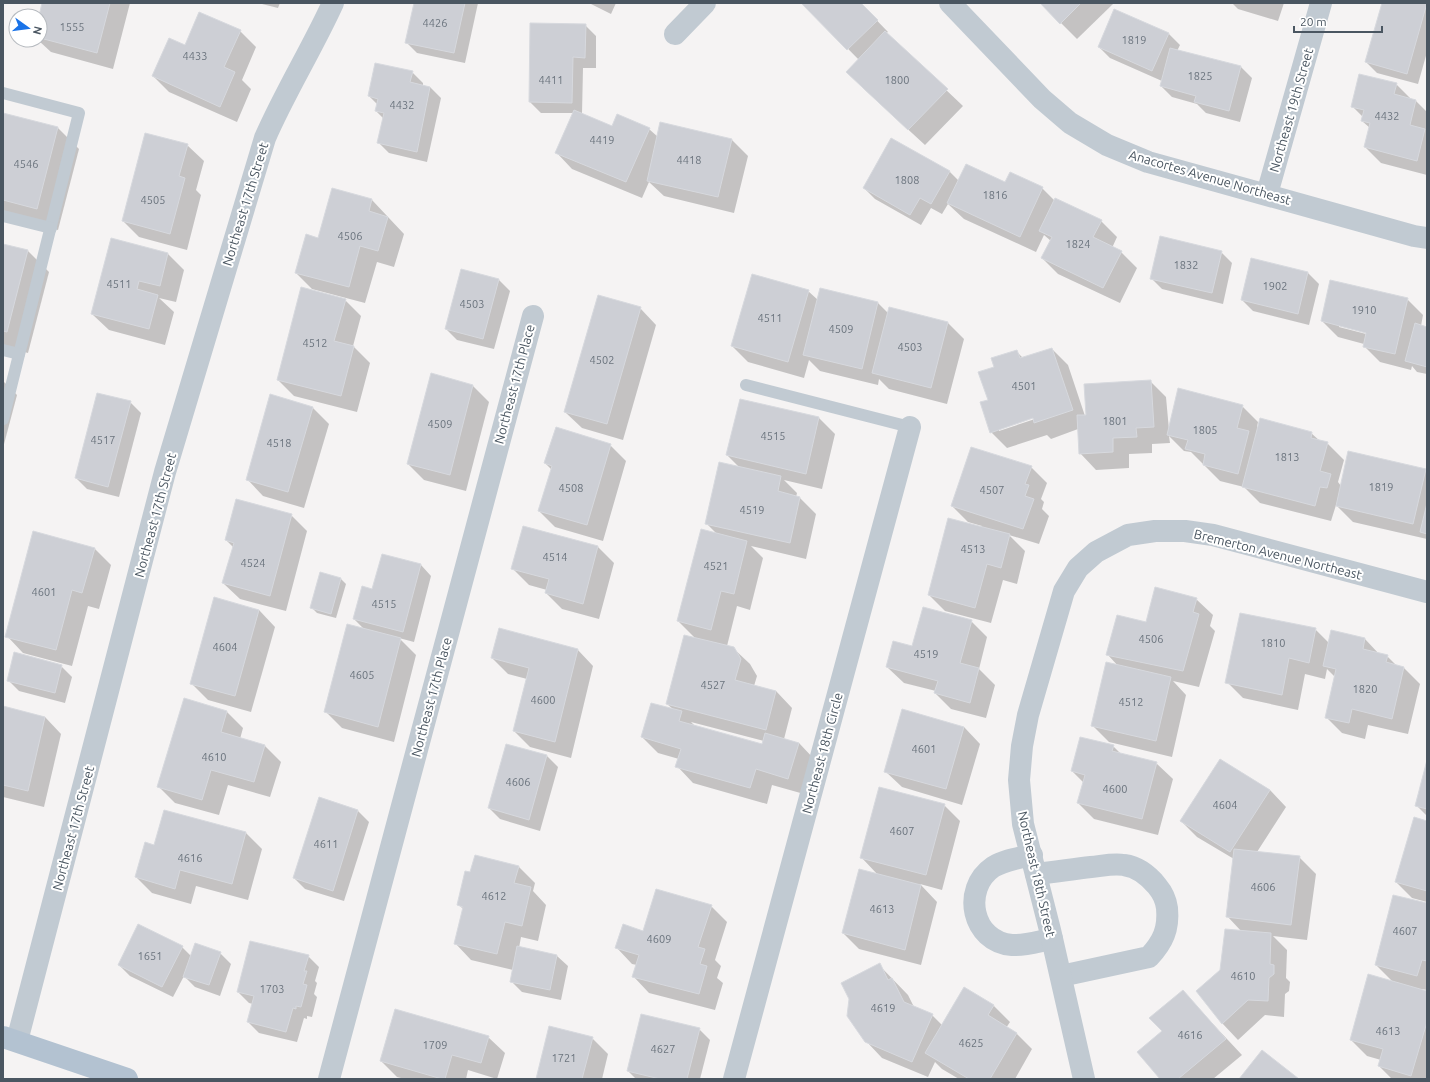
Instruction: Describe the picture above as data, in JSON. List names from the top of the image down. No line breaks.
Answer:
{"streets":{"street":["Northeast 19th Street","Anacortes Avenue Northeast","Northeast 17th Street","Northeast 17th Place","Bremerton Avenue Northeast","Northeast 18th Circle","Northeast 18th Street"]},"crossings":[["Northeast 19th Street","Anacortes Avenue Northeast"],["Bremerton Avenue Northeast","Northeast 18th Street"]],"house_numbers":["4426","1555","1819","4433","1825","4411","1800","4432","4432","4419","4418","4546","1808","1816","4505","4506","1824","1832","4511","1902","4503","1910","4511","4509","4512","4503","4502","4501","1801","4509","1805","4515","4517","4518","1813","1819","4508","4507","4519","4513","4514","4524","4521","4601","4515","4506","1810","4604","4519","4605","4527","1820","4600","4512","4601","4610","4606","4600","4604","4607","4611","4616","4606","4612","4613","4607","4609","1651","4610","1703","4619","4613","4616","4625","1709","4627","1721"],"scale_bar":"20 m","north":"right"}
